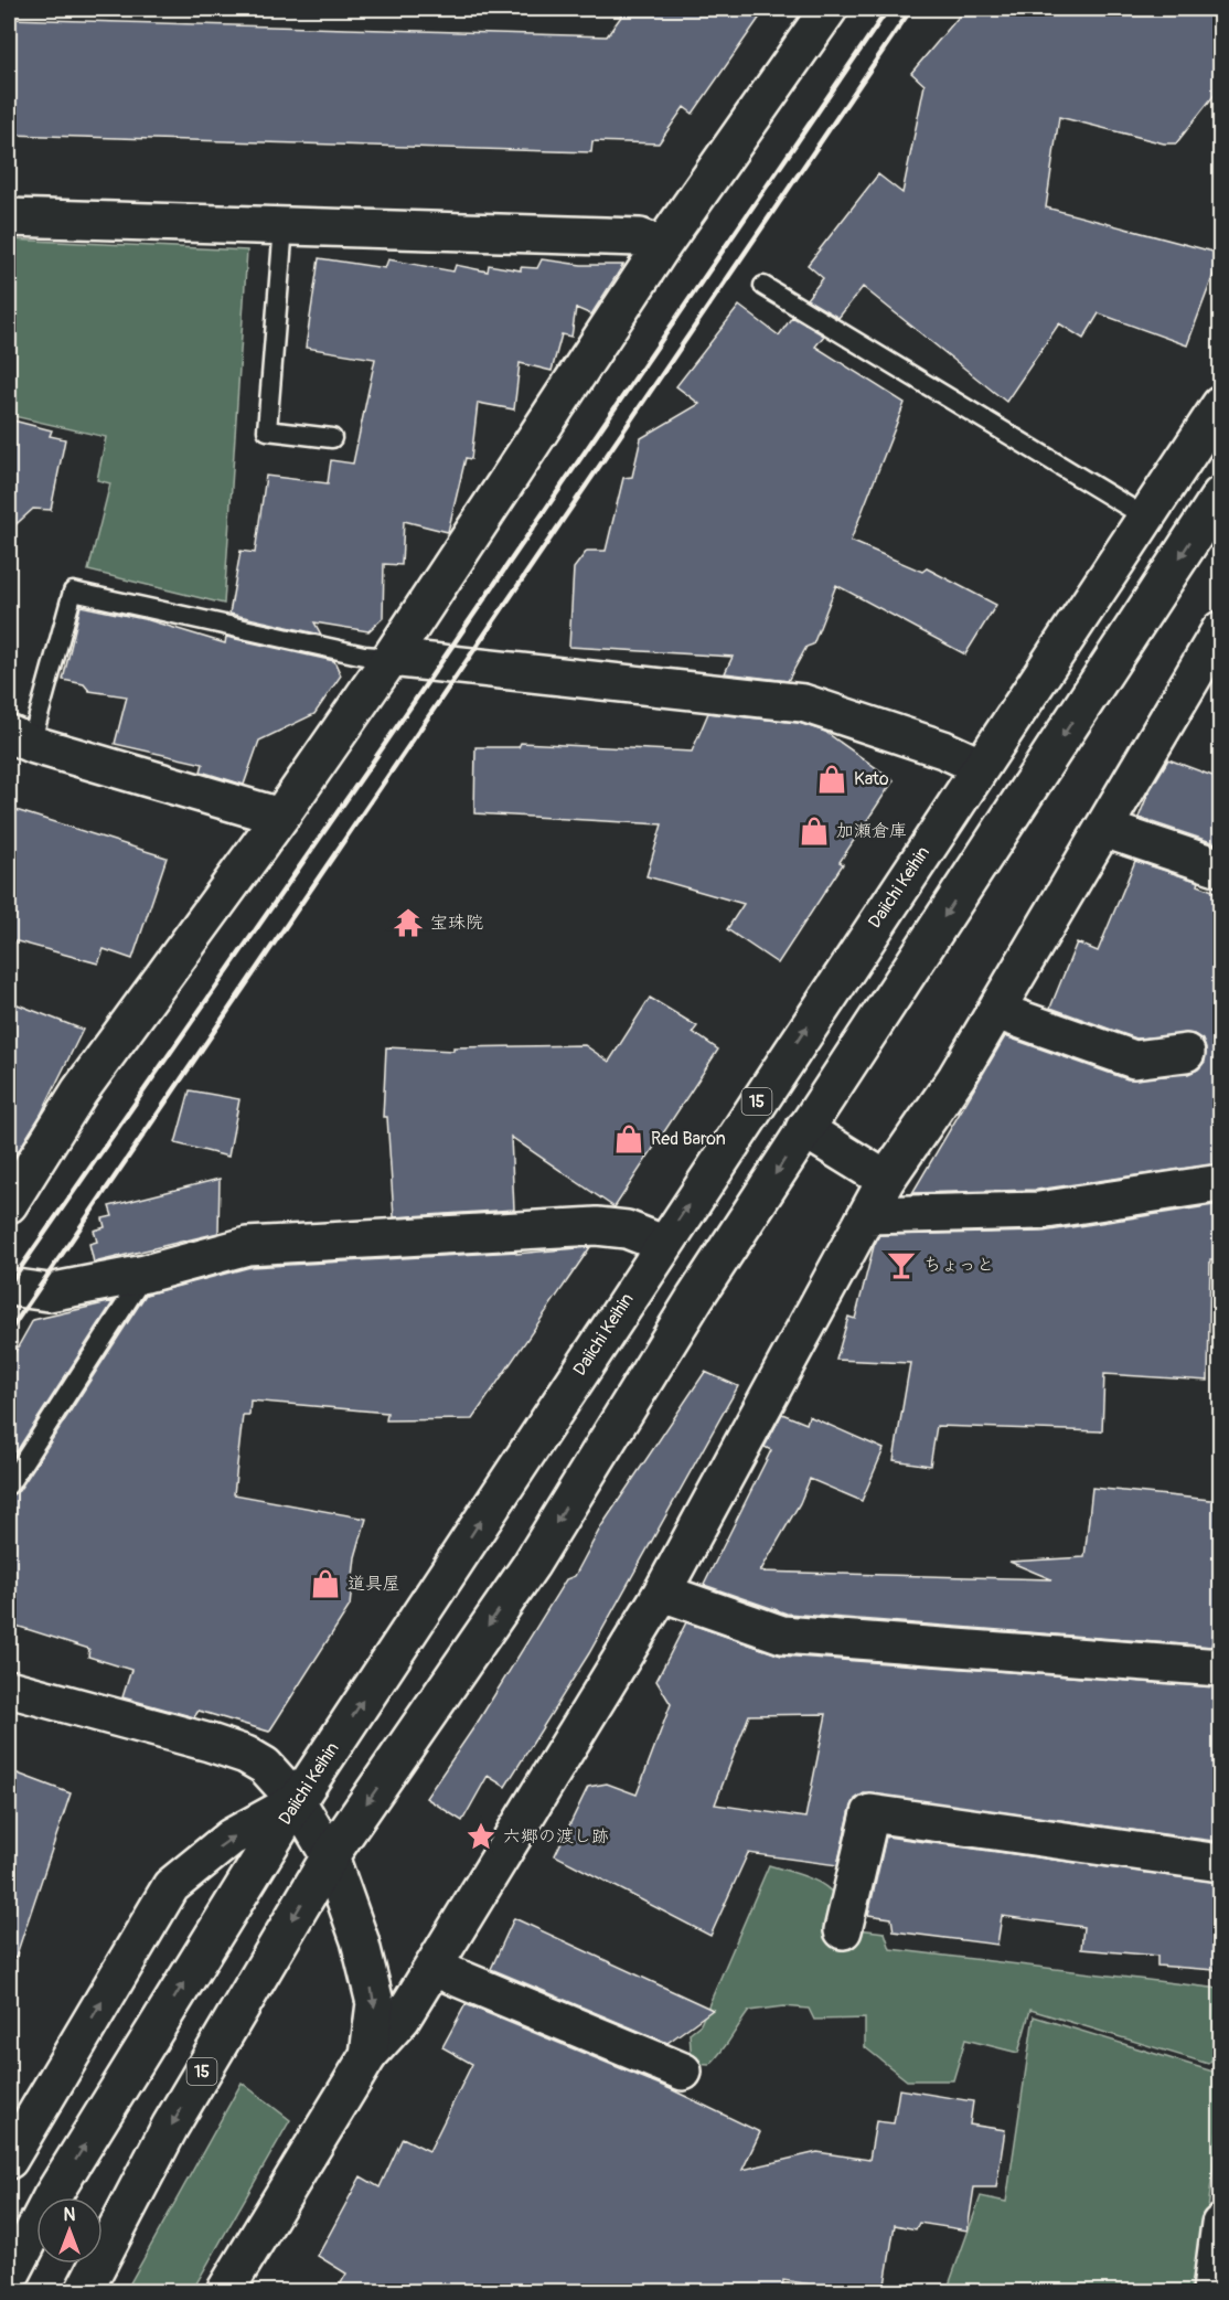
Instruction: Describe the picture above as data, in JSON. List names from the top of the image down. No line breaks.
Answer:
{"streets":{"main road":["Daiichi Keihin","15"]},"places":{"shop":["Kato","加瀬倉庫","Red Baron","道具屋"],"temple":["宝珠院"],"bar":["ちょっと"],"place":["六郷の渡し跡"]},"north":"top"}
